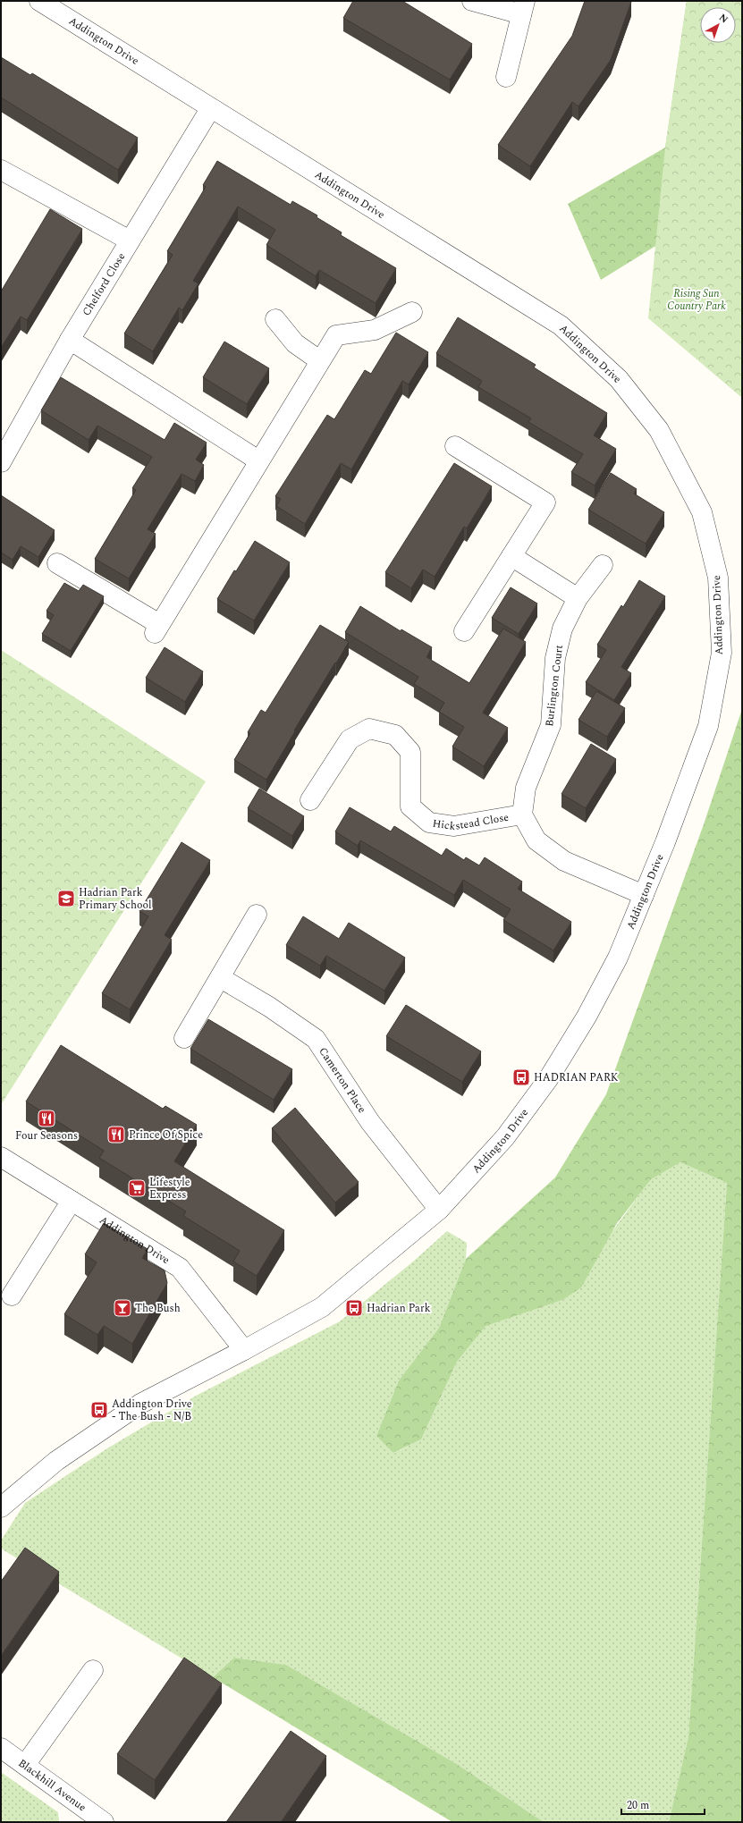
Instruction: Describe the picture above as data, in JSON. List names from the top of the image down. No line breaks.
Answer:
{"streets":{"street":["Addington Drive","Chelford Close","Burlington Court","Hickstead Close","Camerton Place","Blackhill Avenue"]},"crossings":[["Addington Drive","Chelford Close"],["Addington Drive","Camerton Place"],["Burlington Court","Hickstead Close"]],"parks":["Rising Sun Country Park"],"places":{"school or university":["Hadrian Park Primary School"],"bus stop":["HADRIAN PARK","Hadrian Park","Addington Drive - The Bush - N/B"],"restaurant":["Four Seasons","Prince Of Spice"],"supermarket":["Lifestyle Express"],"bar":["The Bush"]},"scale_bar":"20 m","north":"top right"}
